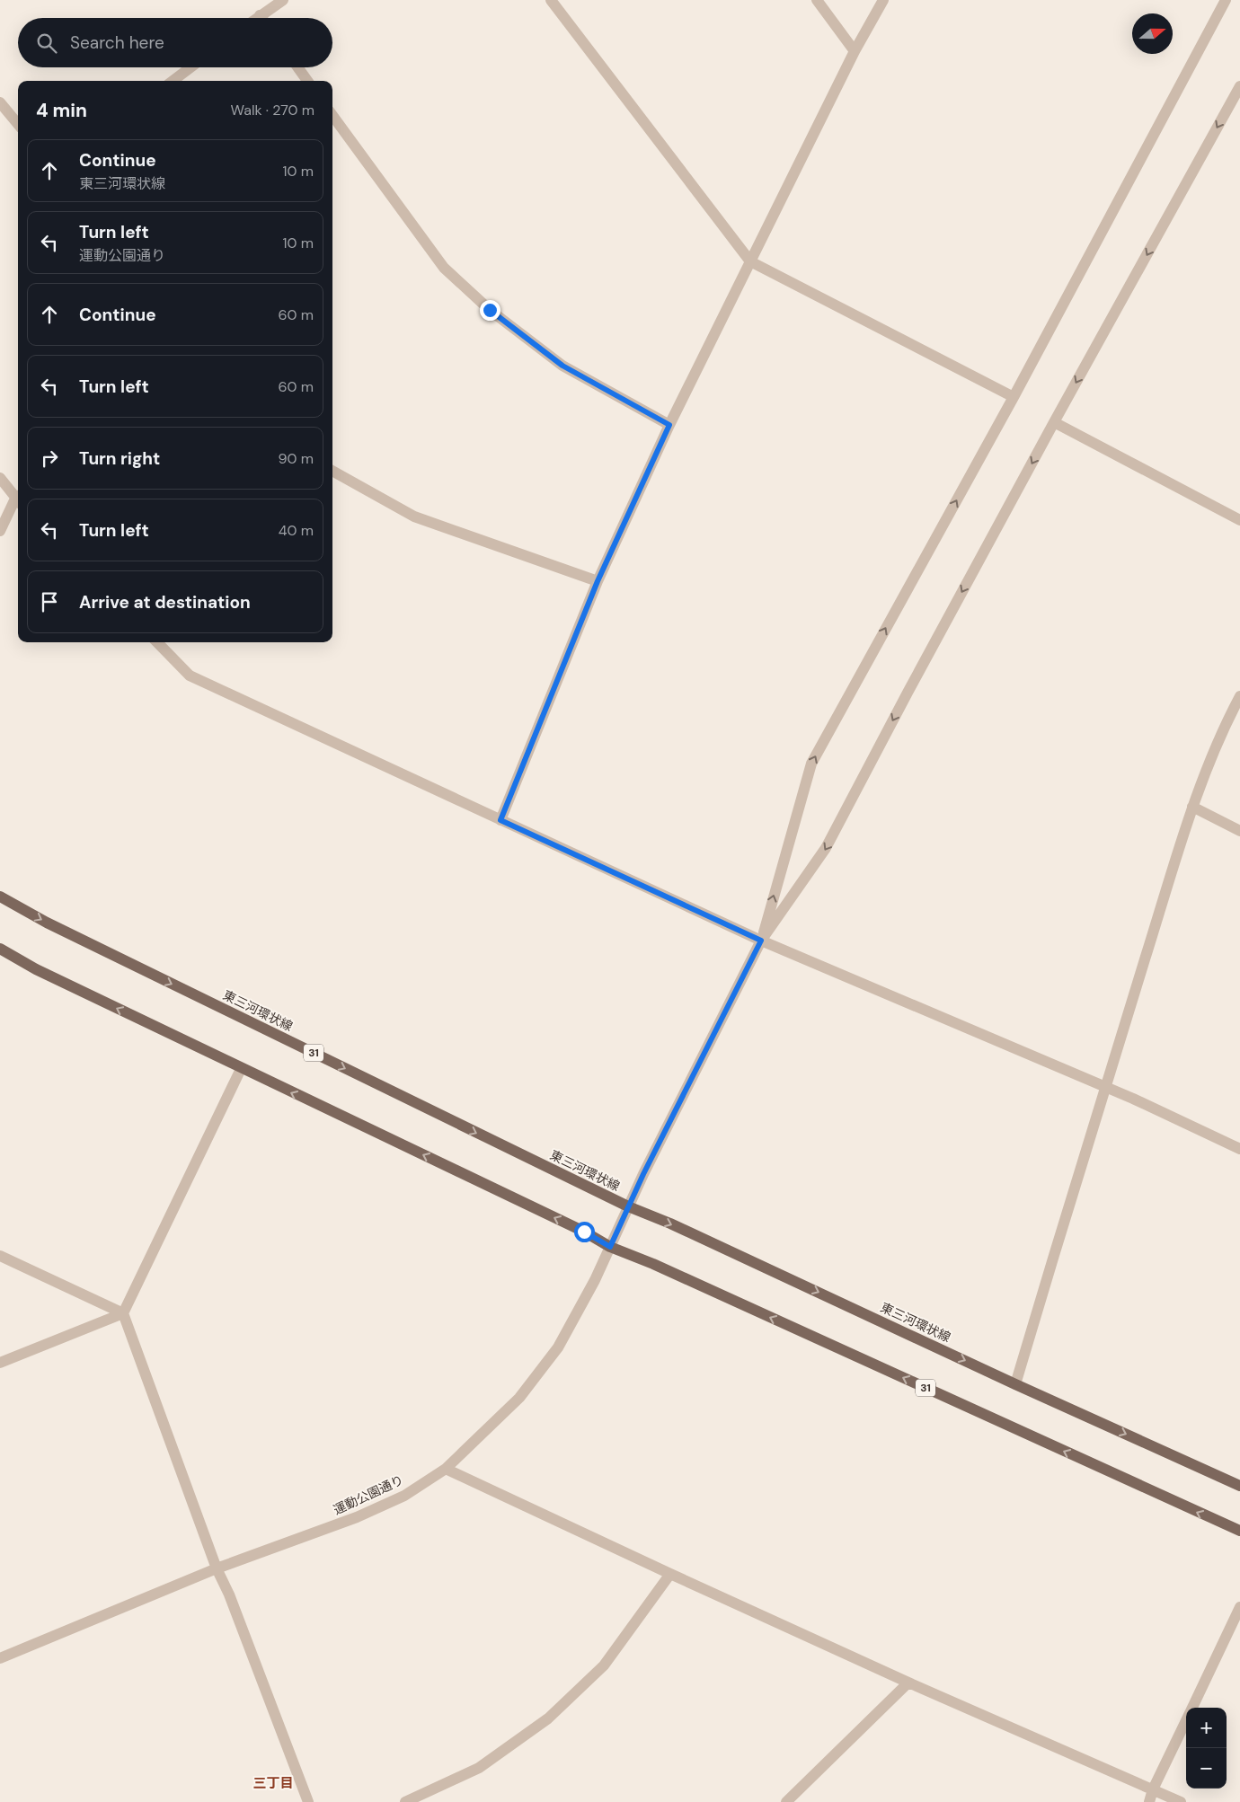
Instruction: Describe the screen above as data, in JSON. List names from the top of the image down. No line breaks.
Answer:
{"streets":{"main road":["東三河環状線","31"],"street":["運動公園通り"]},"crossings":[["東三河環状線","運動公園通り"],["31","運動公園通り"]],"districts":["三丁目"],"north":"right","page":{"search":"Search here","heading":["4 min","Walk · 270 m"],"list":[["Continue","東三河環状線","10 m"],["Turn left","運動公園通り","10 m"],["Continue","60 m"],["Turn left","60 m"],["Turn right","90 m"],["Turn left","40 m"],"Arrive at destination"],"map_buttons":["+","−"]}}
